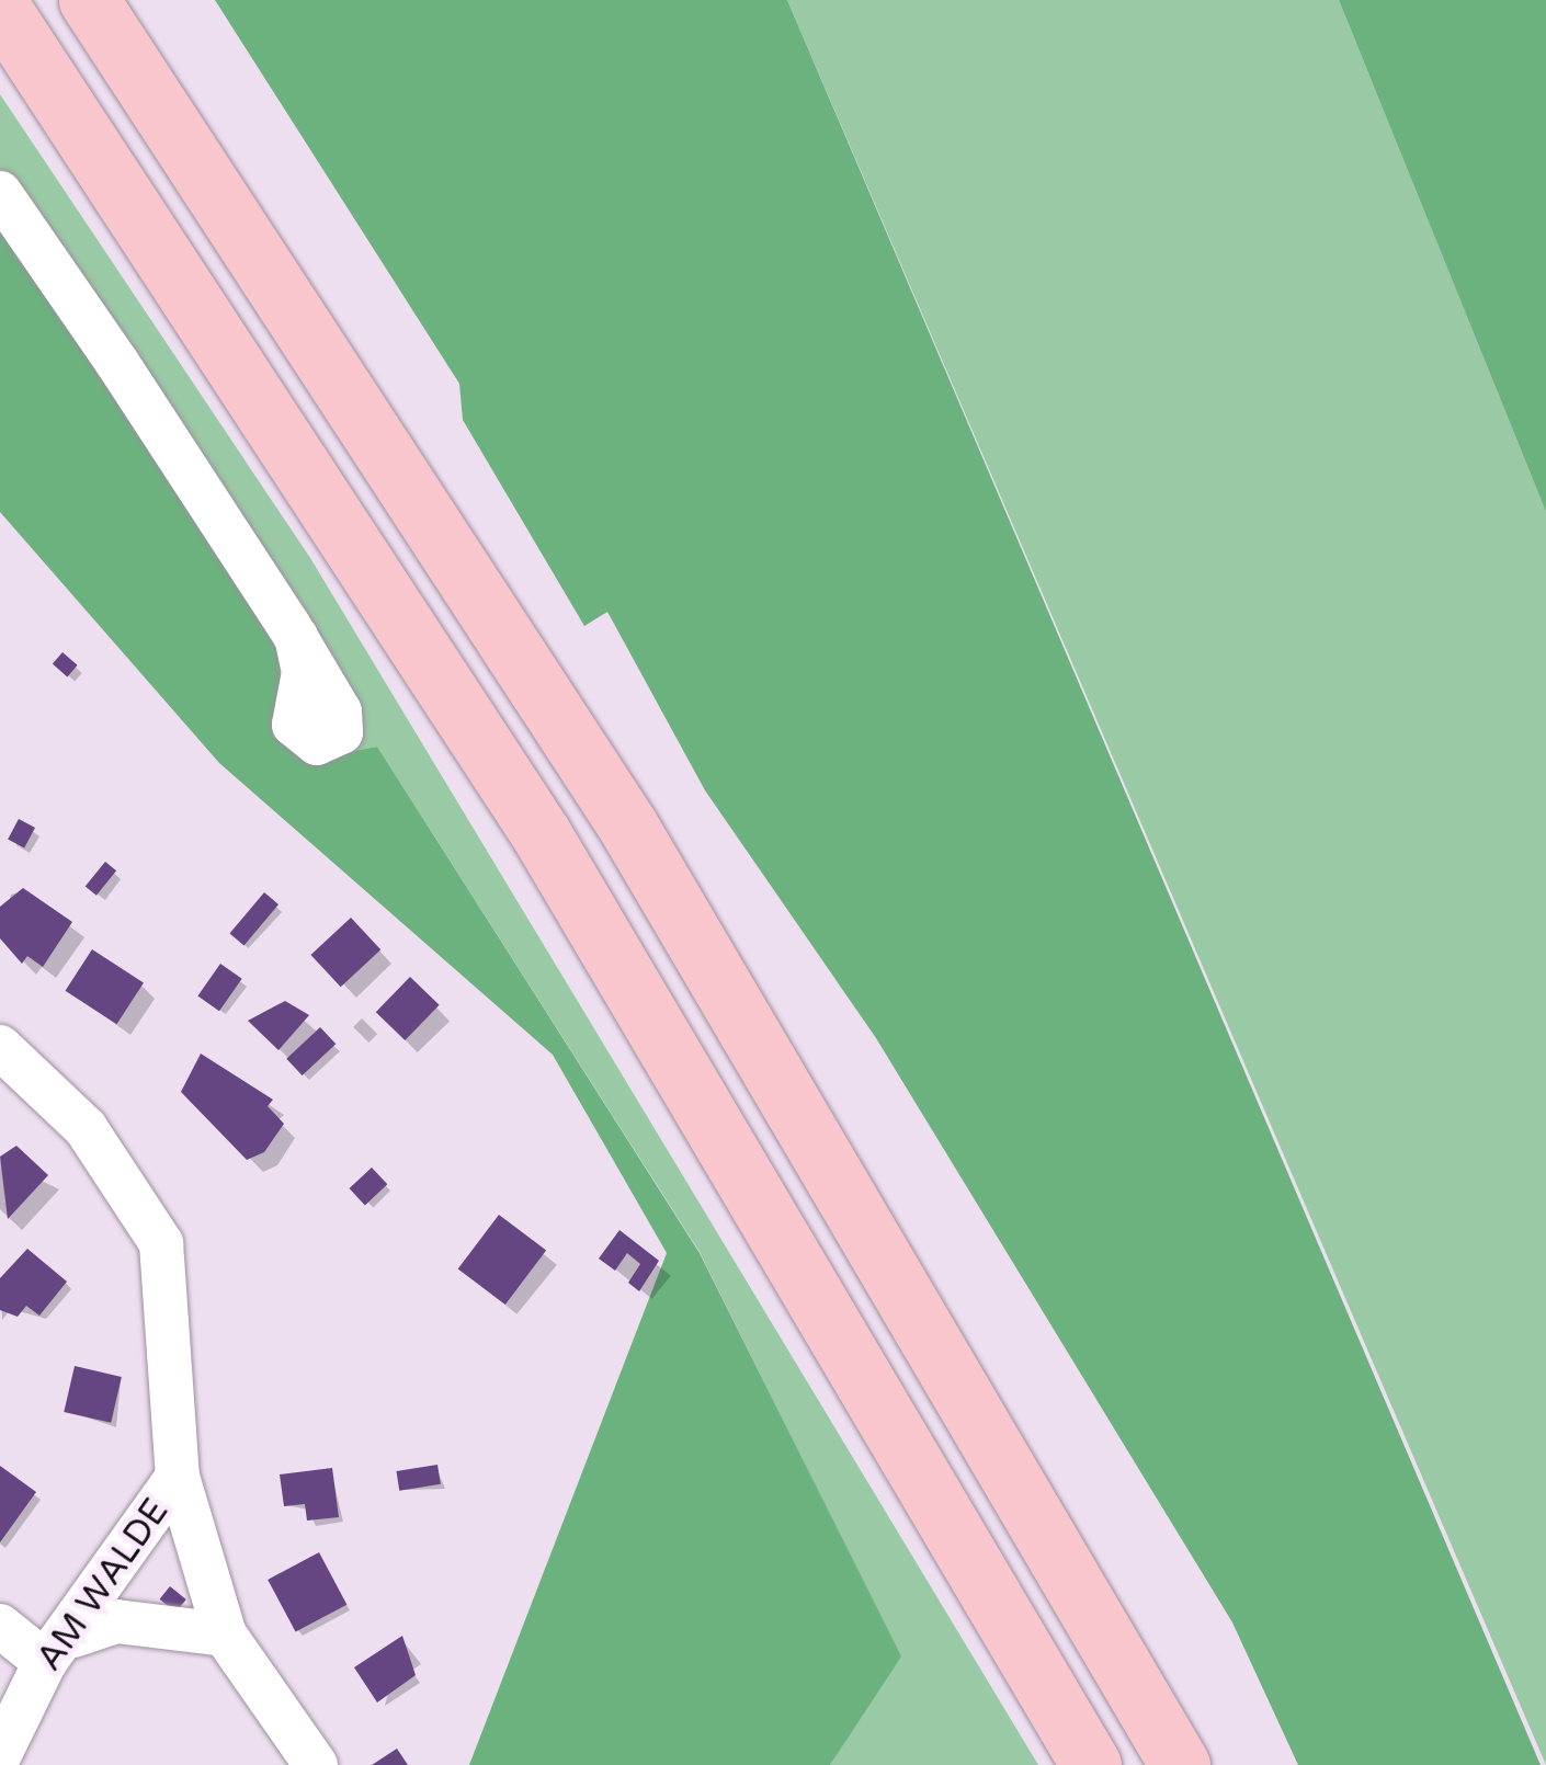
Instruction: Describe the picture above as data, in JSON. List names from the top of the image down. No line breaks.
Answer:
{"streets":{"street":["AM WALDE"]}}
